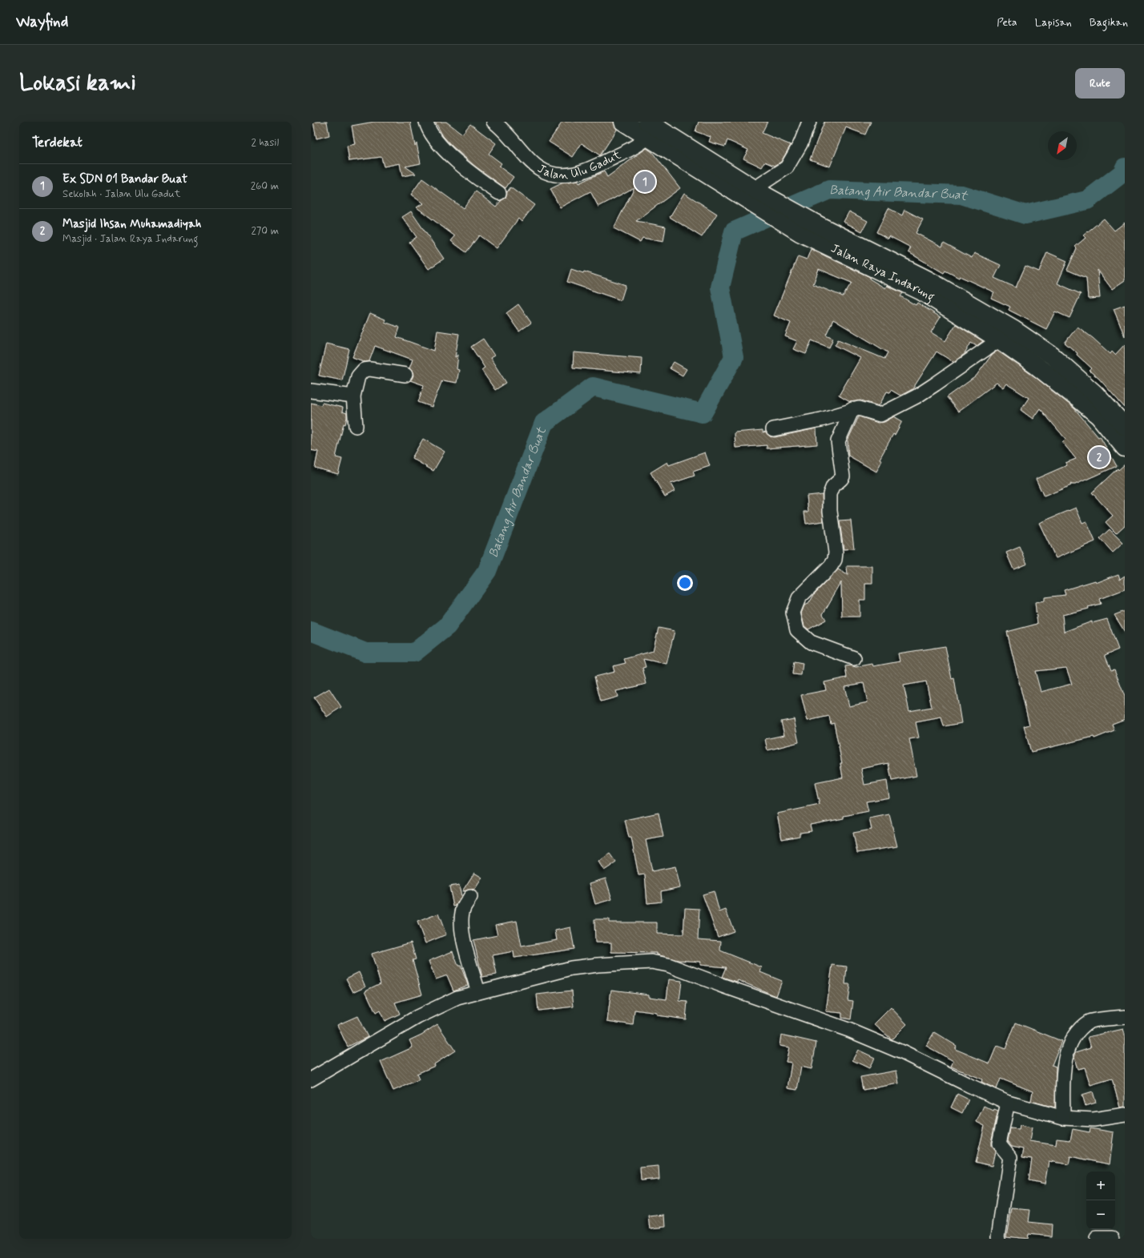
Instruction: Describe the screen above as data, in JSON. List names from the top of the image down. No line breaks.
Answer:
{"streets":{"highway":["Jalan Raya Indarung"],"street":["Jalan Ulu Gadut"]},"crossings":[["Jalan Ulu Gadut","Jalan Raya Indarung"]],"water":["Batang Air Bandar Buat"],"north":"bottom left","page":{"header":"Wayfind","nav":["Peta","Lapisan","Bagikan"],"buttons":"Rute","title":"Lokasi kami","heading":["Terdekat","2 hasil"],"list":[{"mark":"1","name":"Ex SDN 01 Bandar Buat","note":"Sekolah · Jalan Ulu Gadut","value":"260 m"},{"mark":"2","name":"Masjid Ihsan Muhamadiyah","note":"Masjid · Jalan Raya Indarung","value":"270 m"}],"pins":["1","2"],"map_buttons":["+","−"]}}
